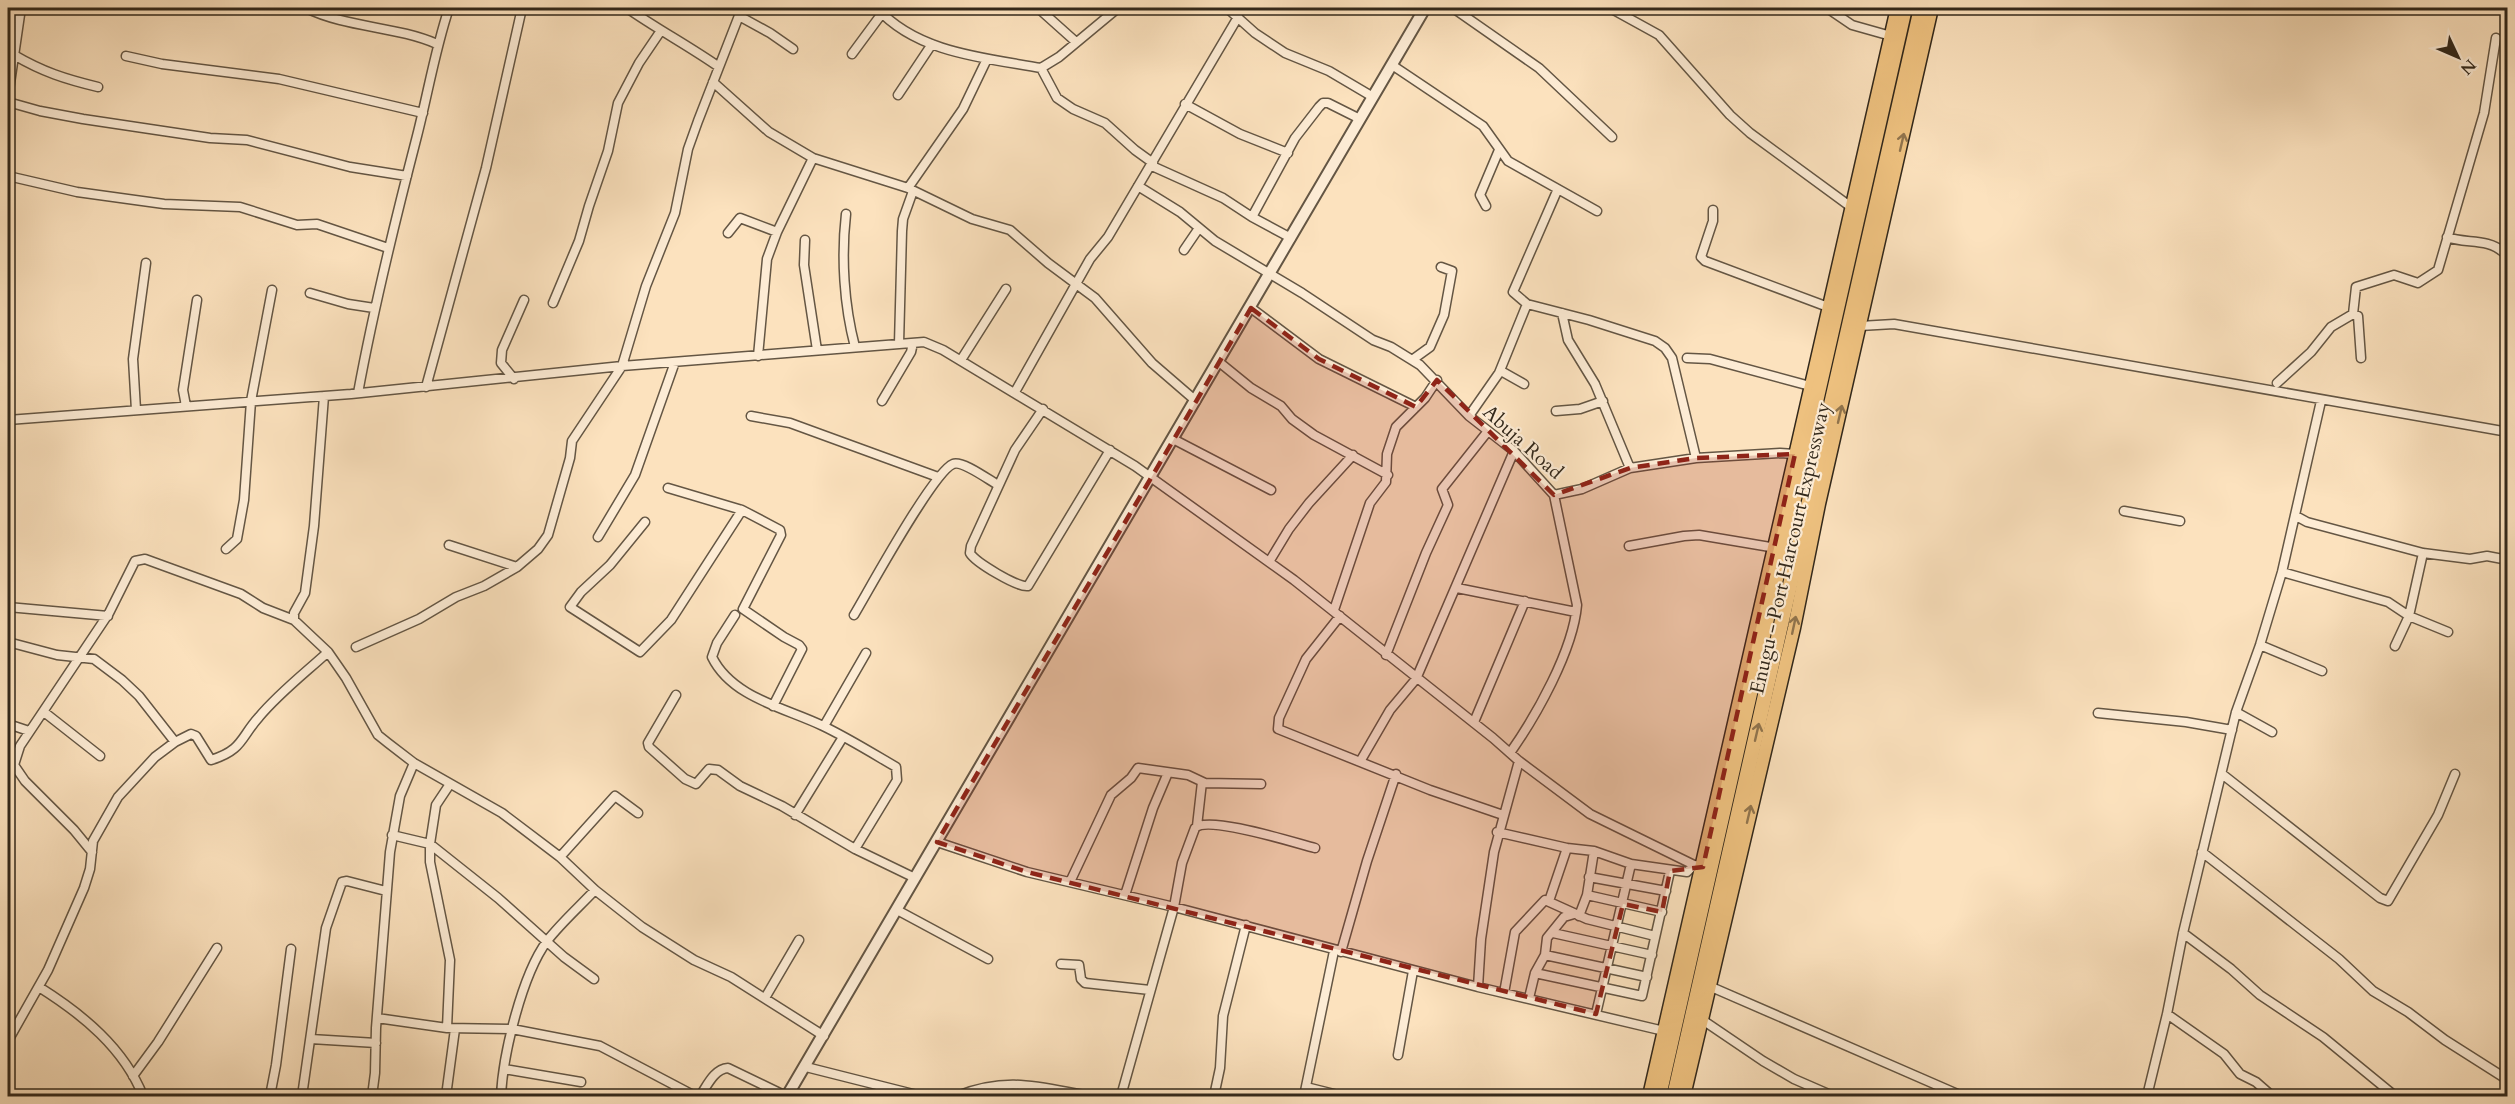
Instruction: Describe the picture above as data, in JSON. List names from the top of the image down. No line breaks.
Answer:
{"streets":{"highway":["Enugu - Port Harcourt Expressway"],"street":["Abuja Road"]},"crossings":[["Abuja Road","Enugu - Port Harcourt Expressway"]],"north":"bottom right"}
